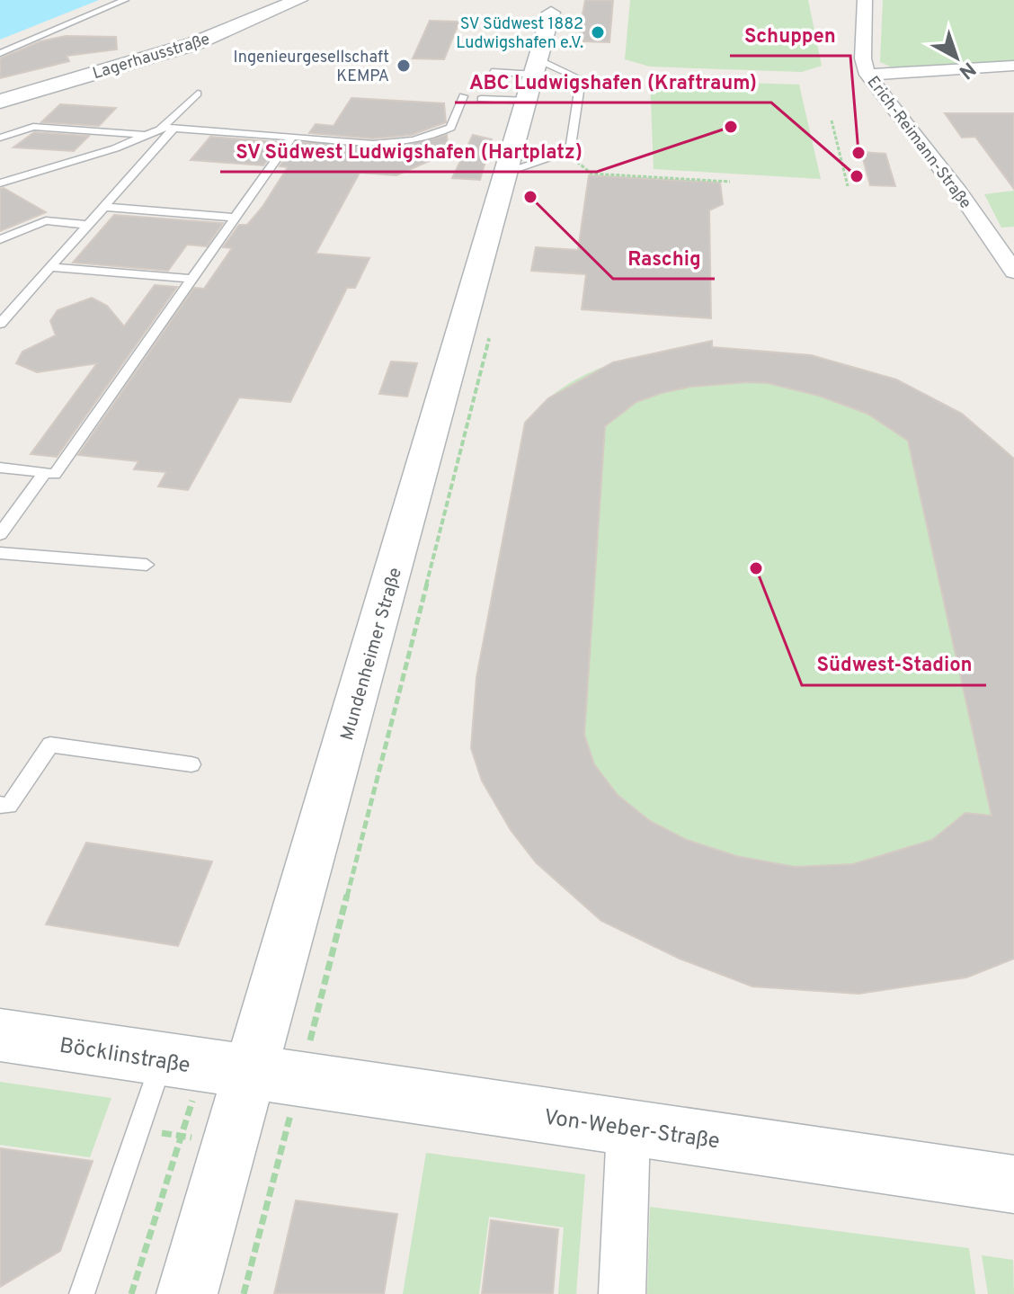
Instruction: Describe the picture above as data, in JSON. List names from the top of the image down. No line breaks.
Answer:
{"streets":{"street":["Lagerhausstraße","Erich-Reimann-Straße","Mundenheimer Straße","Böcklinstraße","Von-Weber-Straße"]},"crossings":[["Mundenheimer Straße","Böcklinstraße"],["Mundenheimer Straße","Von-Weber-Straße"],["Böcklinstraße","Von-Weber-Straße"]],"places":["SV Südwest 1882 Ludwigshafen e.V.","Ingenieurgesellschaft KEMPA","SV Südwest Ludwigshafen (Hartplatz)","Schuppen","ABC Ludwigshafen (Kraftraum)","Raschig","Südwest-Stadion"],"north":"bottom right"}
